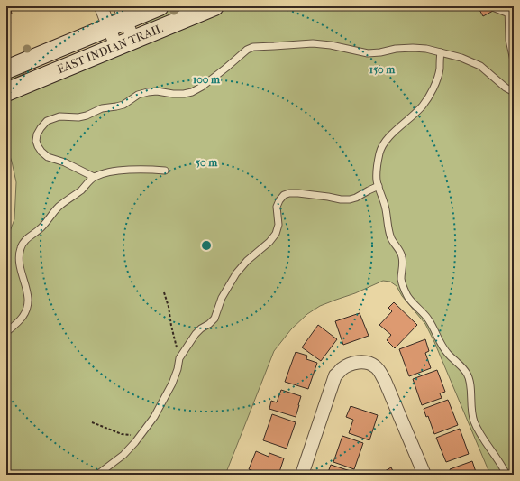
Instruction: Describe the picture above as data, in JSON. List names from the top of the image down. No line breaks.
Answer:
{"streets":{"main road":["EAST INDIAN TRAIL"]},"rings":["150 m","100 m","50 m"]}
